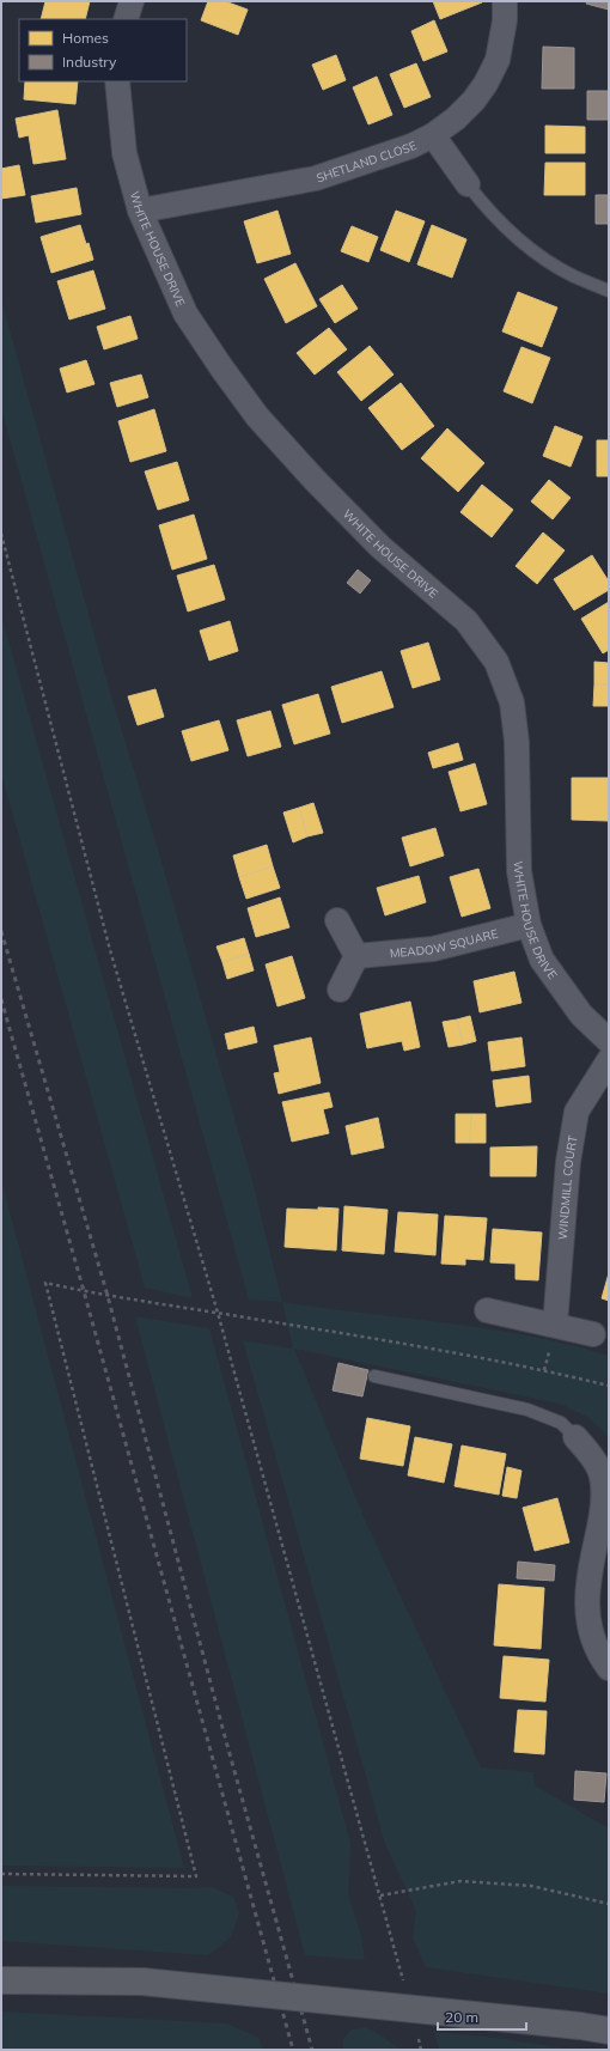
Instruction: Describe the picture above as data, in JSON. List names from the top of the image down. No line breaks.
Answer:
{"streets":{"street":["SHETLAND CLOSE","WHITE HOUSE DRIVE","MEADOW SQUARE","WINDMILL COURT"]},"crossings":[["SHETLAND CLOSE","WHITE HOUSE DRIVE"],["WHITE HOUSE DRIVE","MEADOW SQUARE"]],"legend":["Homes","Industry"],"scale_bar":"20 m"}
